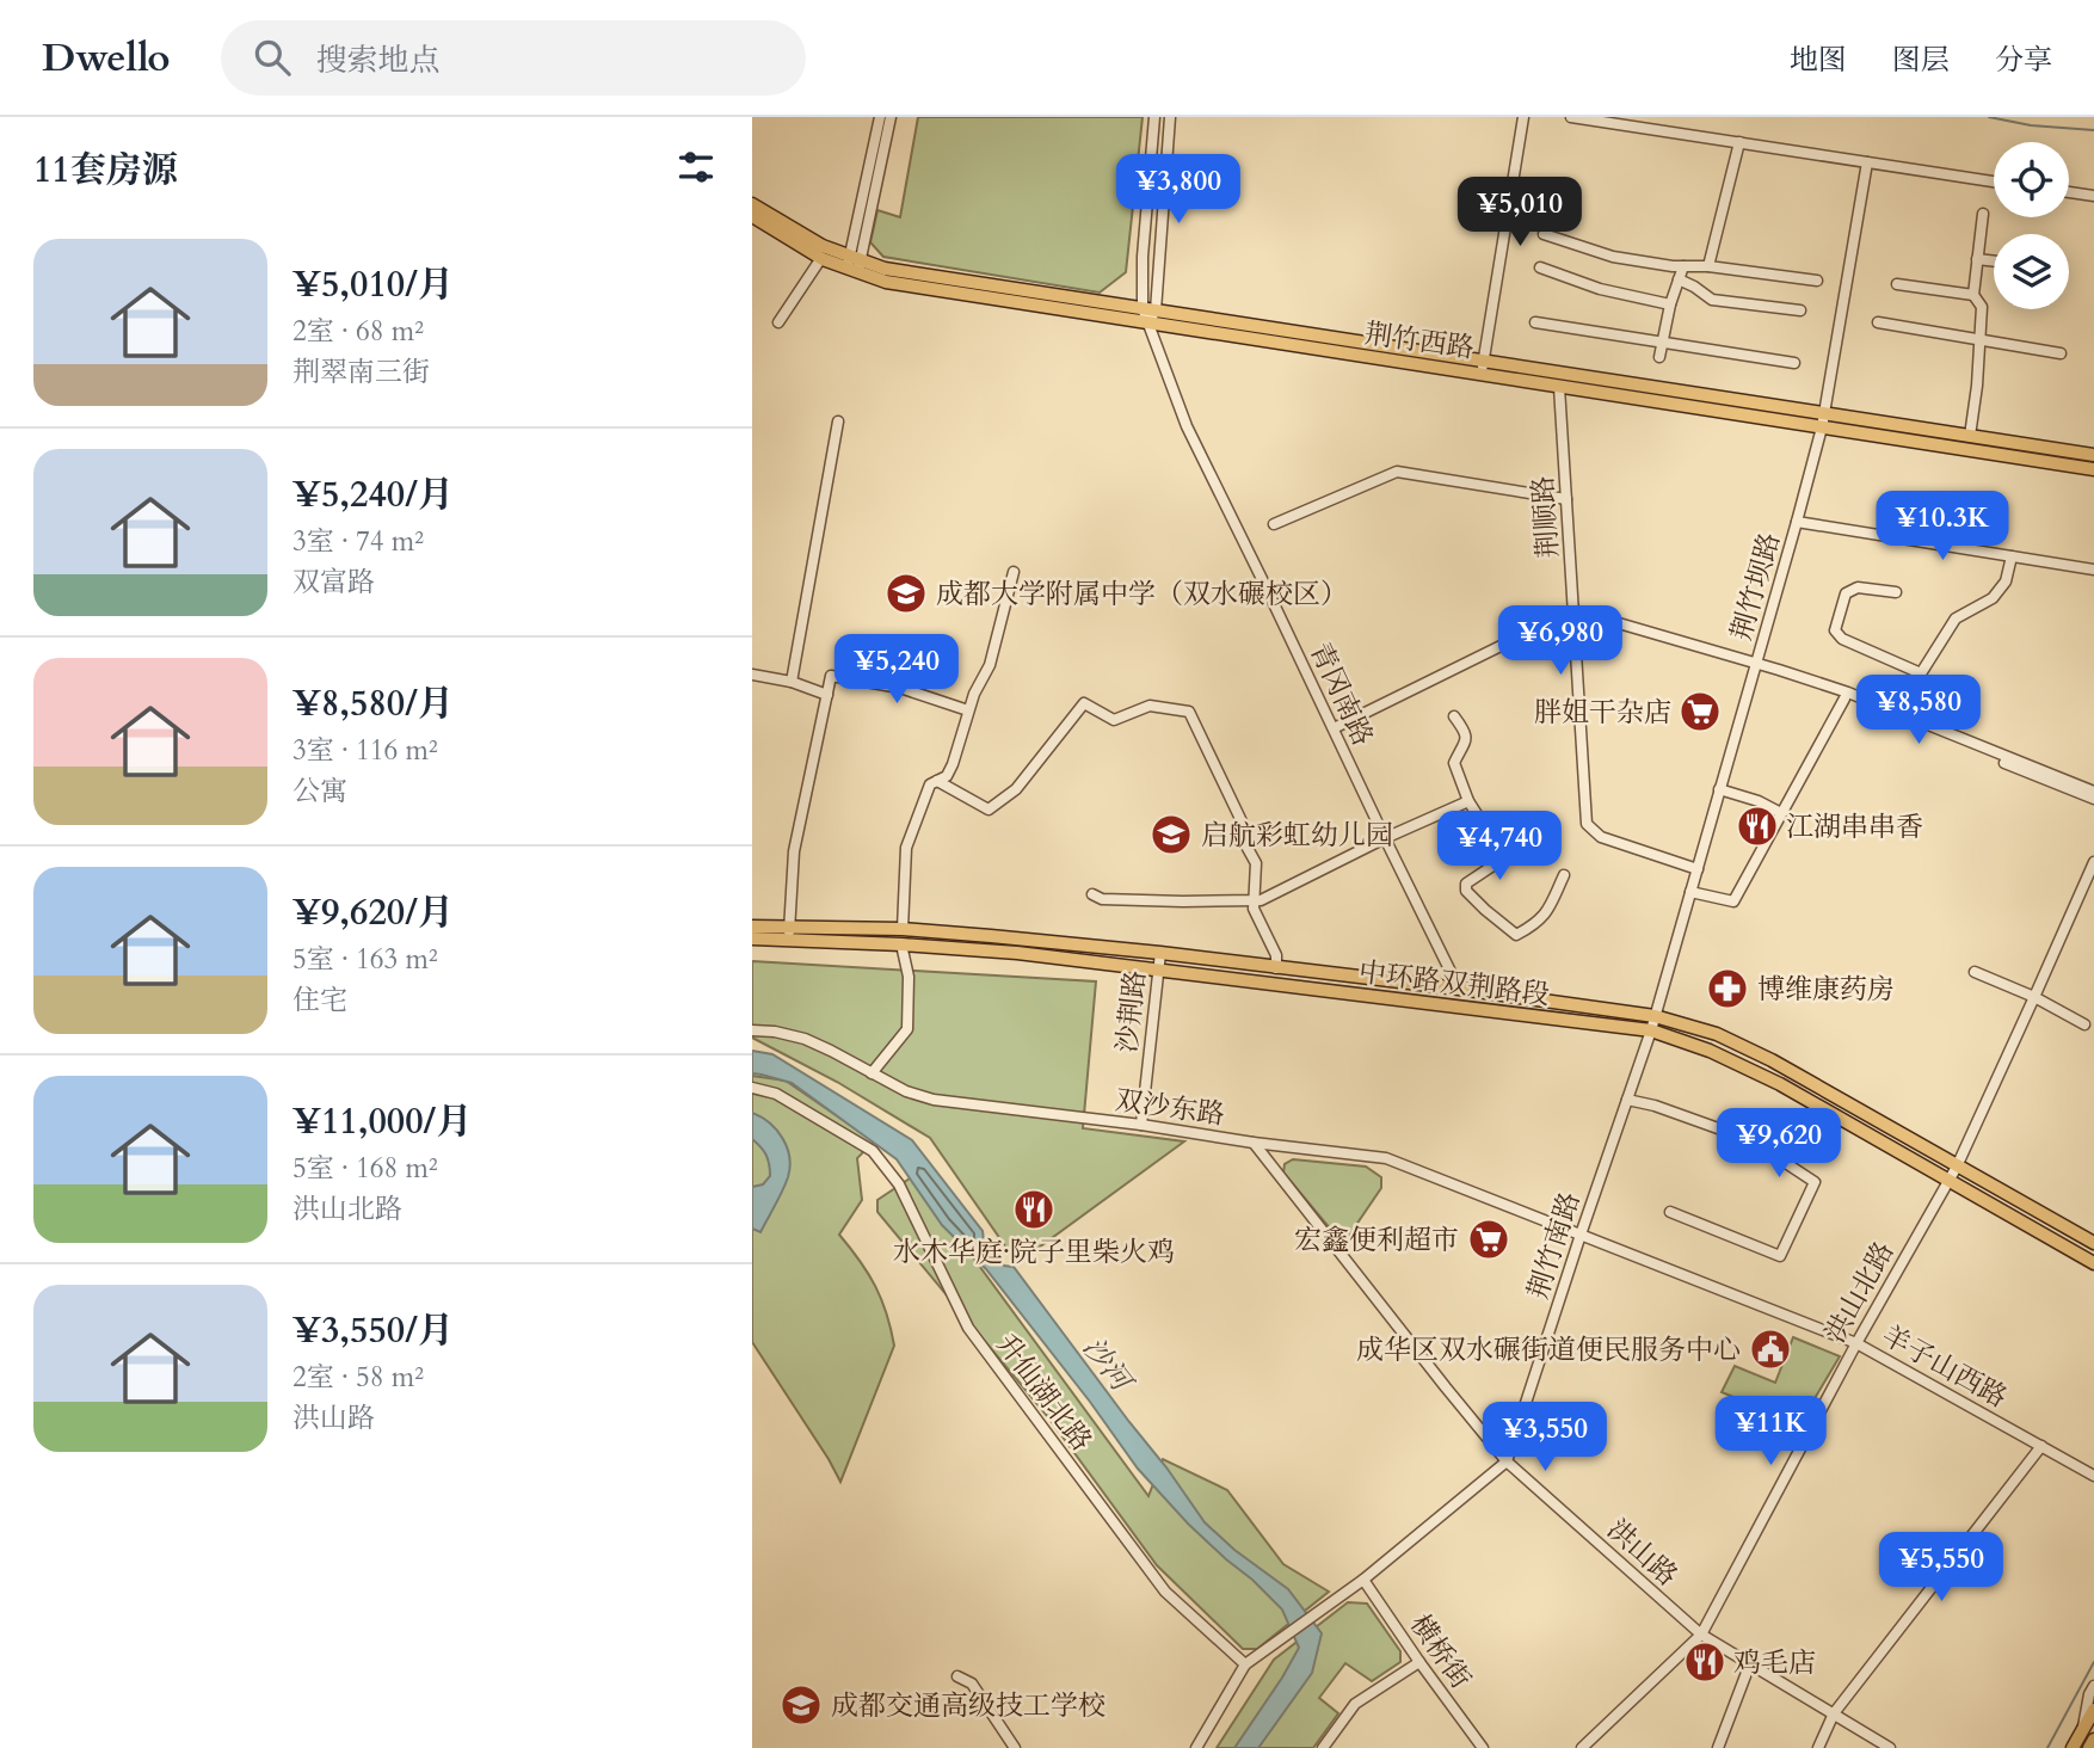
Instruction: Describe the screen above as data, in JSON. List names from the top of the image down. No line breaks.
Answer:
{"streets":{"main road":["荆竹西路","中环路双荆路段"],"street":["荆顺路","荆竹坝路","青冈南路","沙荆路","双沙东路","荆竹南路","洪山北路","羊子山西路","升仙湖北路","洪山路","横桥街"]},"crossings":[["荆竹西路","荆顺路"],["荆竹西路","荆竹坝路"],["荆竹西路","青冈南路"],["荆顺路","荆竹坝路"],["荆竹坝路","中环路双荆路段"],["荆竹坝路","荆竹南路"],["青冈南路","中环路双荆路段"],["中环路双荆路段","沙荆路"],["中环路双荆路段","荆竹南路"],["中环路双荆路段","洪山北路"],["沙荆路","双沙东路"],["双沙东路","荆竹南路"],["双沙东路","羊子山西路"],["双沙东路","洪山路"],["荆竹南路","羊子山西路"],["荆竹南路","洪山路"],["洪山北路","羊子山西路"],["洪山北路","洪山路"]],"water":["沙河"],"places":{"school or university":["成都大学附属中学（双水碾校区）","启航彩虹幼儿园","成都交通高级技工学校"],"supermarket":["胖姐干杂店","宏鑫便利超市"],"restaurant":["江湖串串香","水木华庭·院子里柴火鸡","鸡毛店"],"pharmacy":["博维康药房"],"public building":["成华区双水碾街道便民服务中心"]},"page":{"header":"Dwello","search":"搜索地点","nav":["地图","图层","分享"],"heading":"11套房源","price":["¥3,800","¥5,010","¥10.3K","¥6,980","¥5,240","¥8,580","¥4,740","¥9,620","¥11K","¥3,550","¥5,550"],"list":[{"name":"¥5,010/月","note":"2室 · 68 m² · 荆翠南三街"},{"name":"¥5,240/月","note":"3室 · 74 m² · 双富路"},{"name":"¥8,580/月","note":"3室 · 116 m² · 公寓"},{"name":"¥9,620/月","note":"5室 · 163 m² · 住宅"},{"name":"¥11,000/月","note":"5室 · 168 m² · 洪山北路"},{"name":"¥3,550/月","note":"2室 · 58 m² · 洪山路"}]}}
